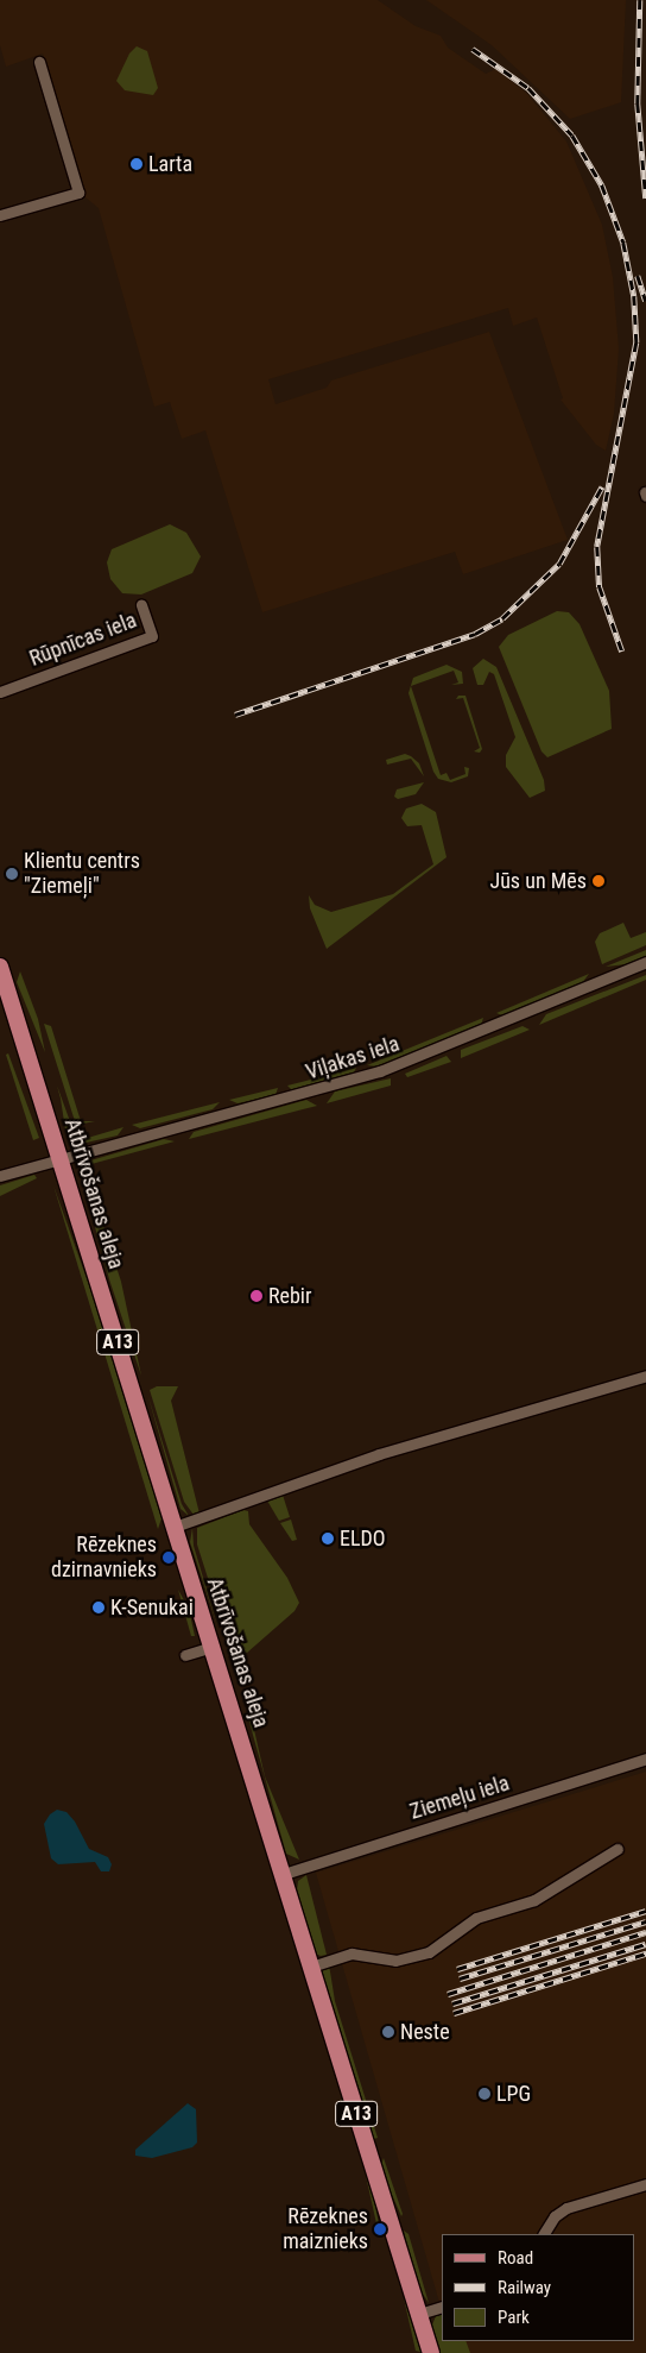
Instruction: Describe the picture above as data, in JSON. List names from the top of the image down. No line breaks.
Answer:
{"streets":{"main road":["Atbrīvošanas aleja","A13"],"street":["Rūpnīcas iela","Viļakas iela","Ziemeļu iela"]},"crossings":[["Viļakas iela","Atbrīvošanas aleja"],["Atbrīvošanas aleja","Ziemeļu iela"]],"places":["Larta","Klientu centrs \"Ziemeļi\"","Jūs un Mēs","Rebir","ELDO","Rēzeknes dzirnavnieks","K-Senukai","Neste","LPG","Rēzeknes maiznieks"],"legend":["Road","Railway","Park"]}
